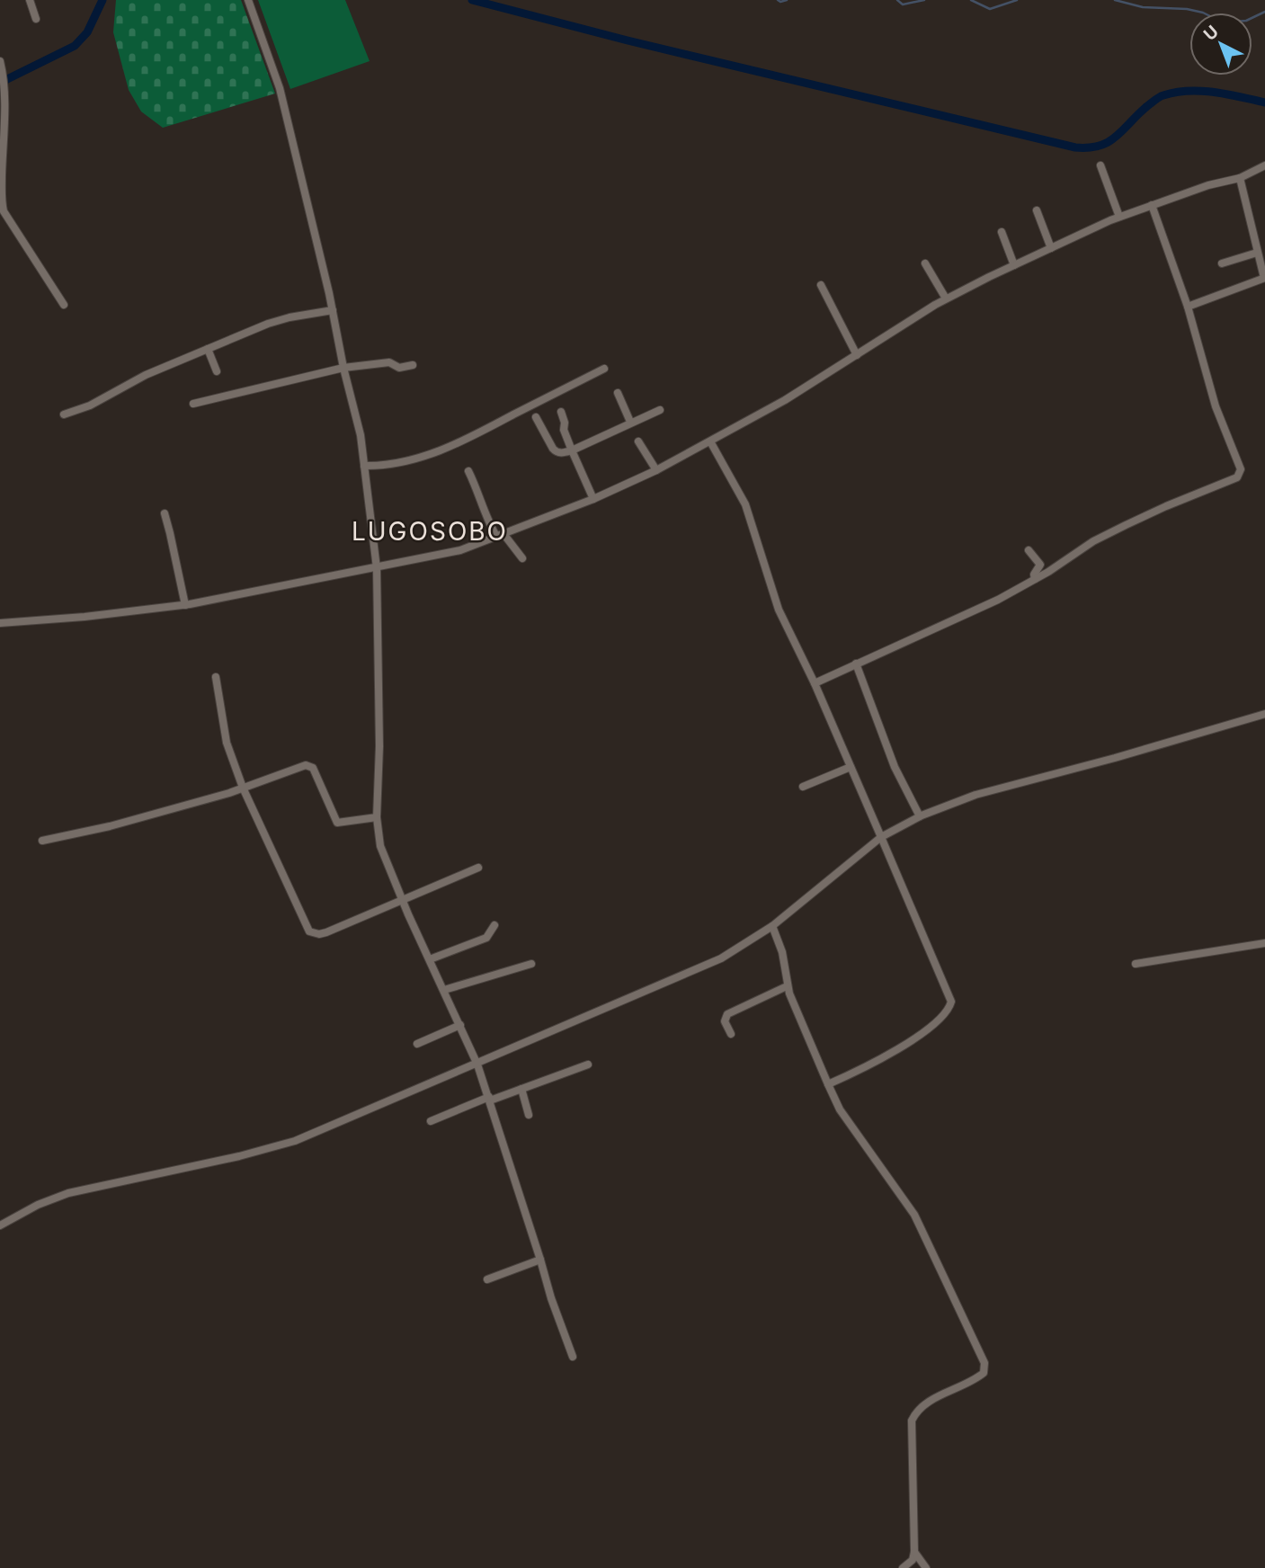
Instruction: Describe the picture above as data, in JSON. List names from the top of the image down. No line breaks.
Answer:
{"districts":["LUGOSOBO"],"north":"top left"}
